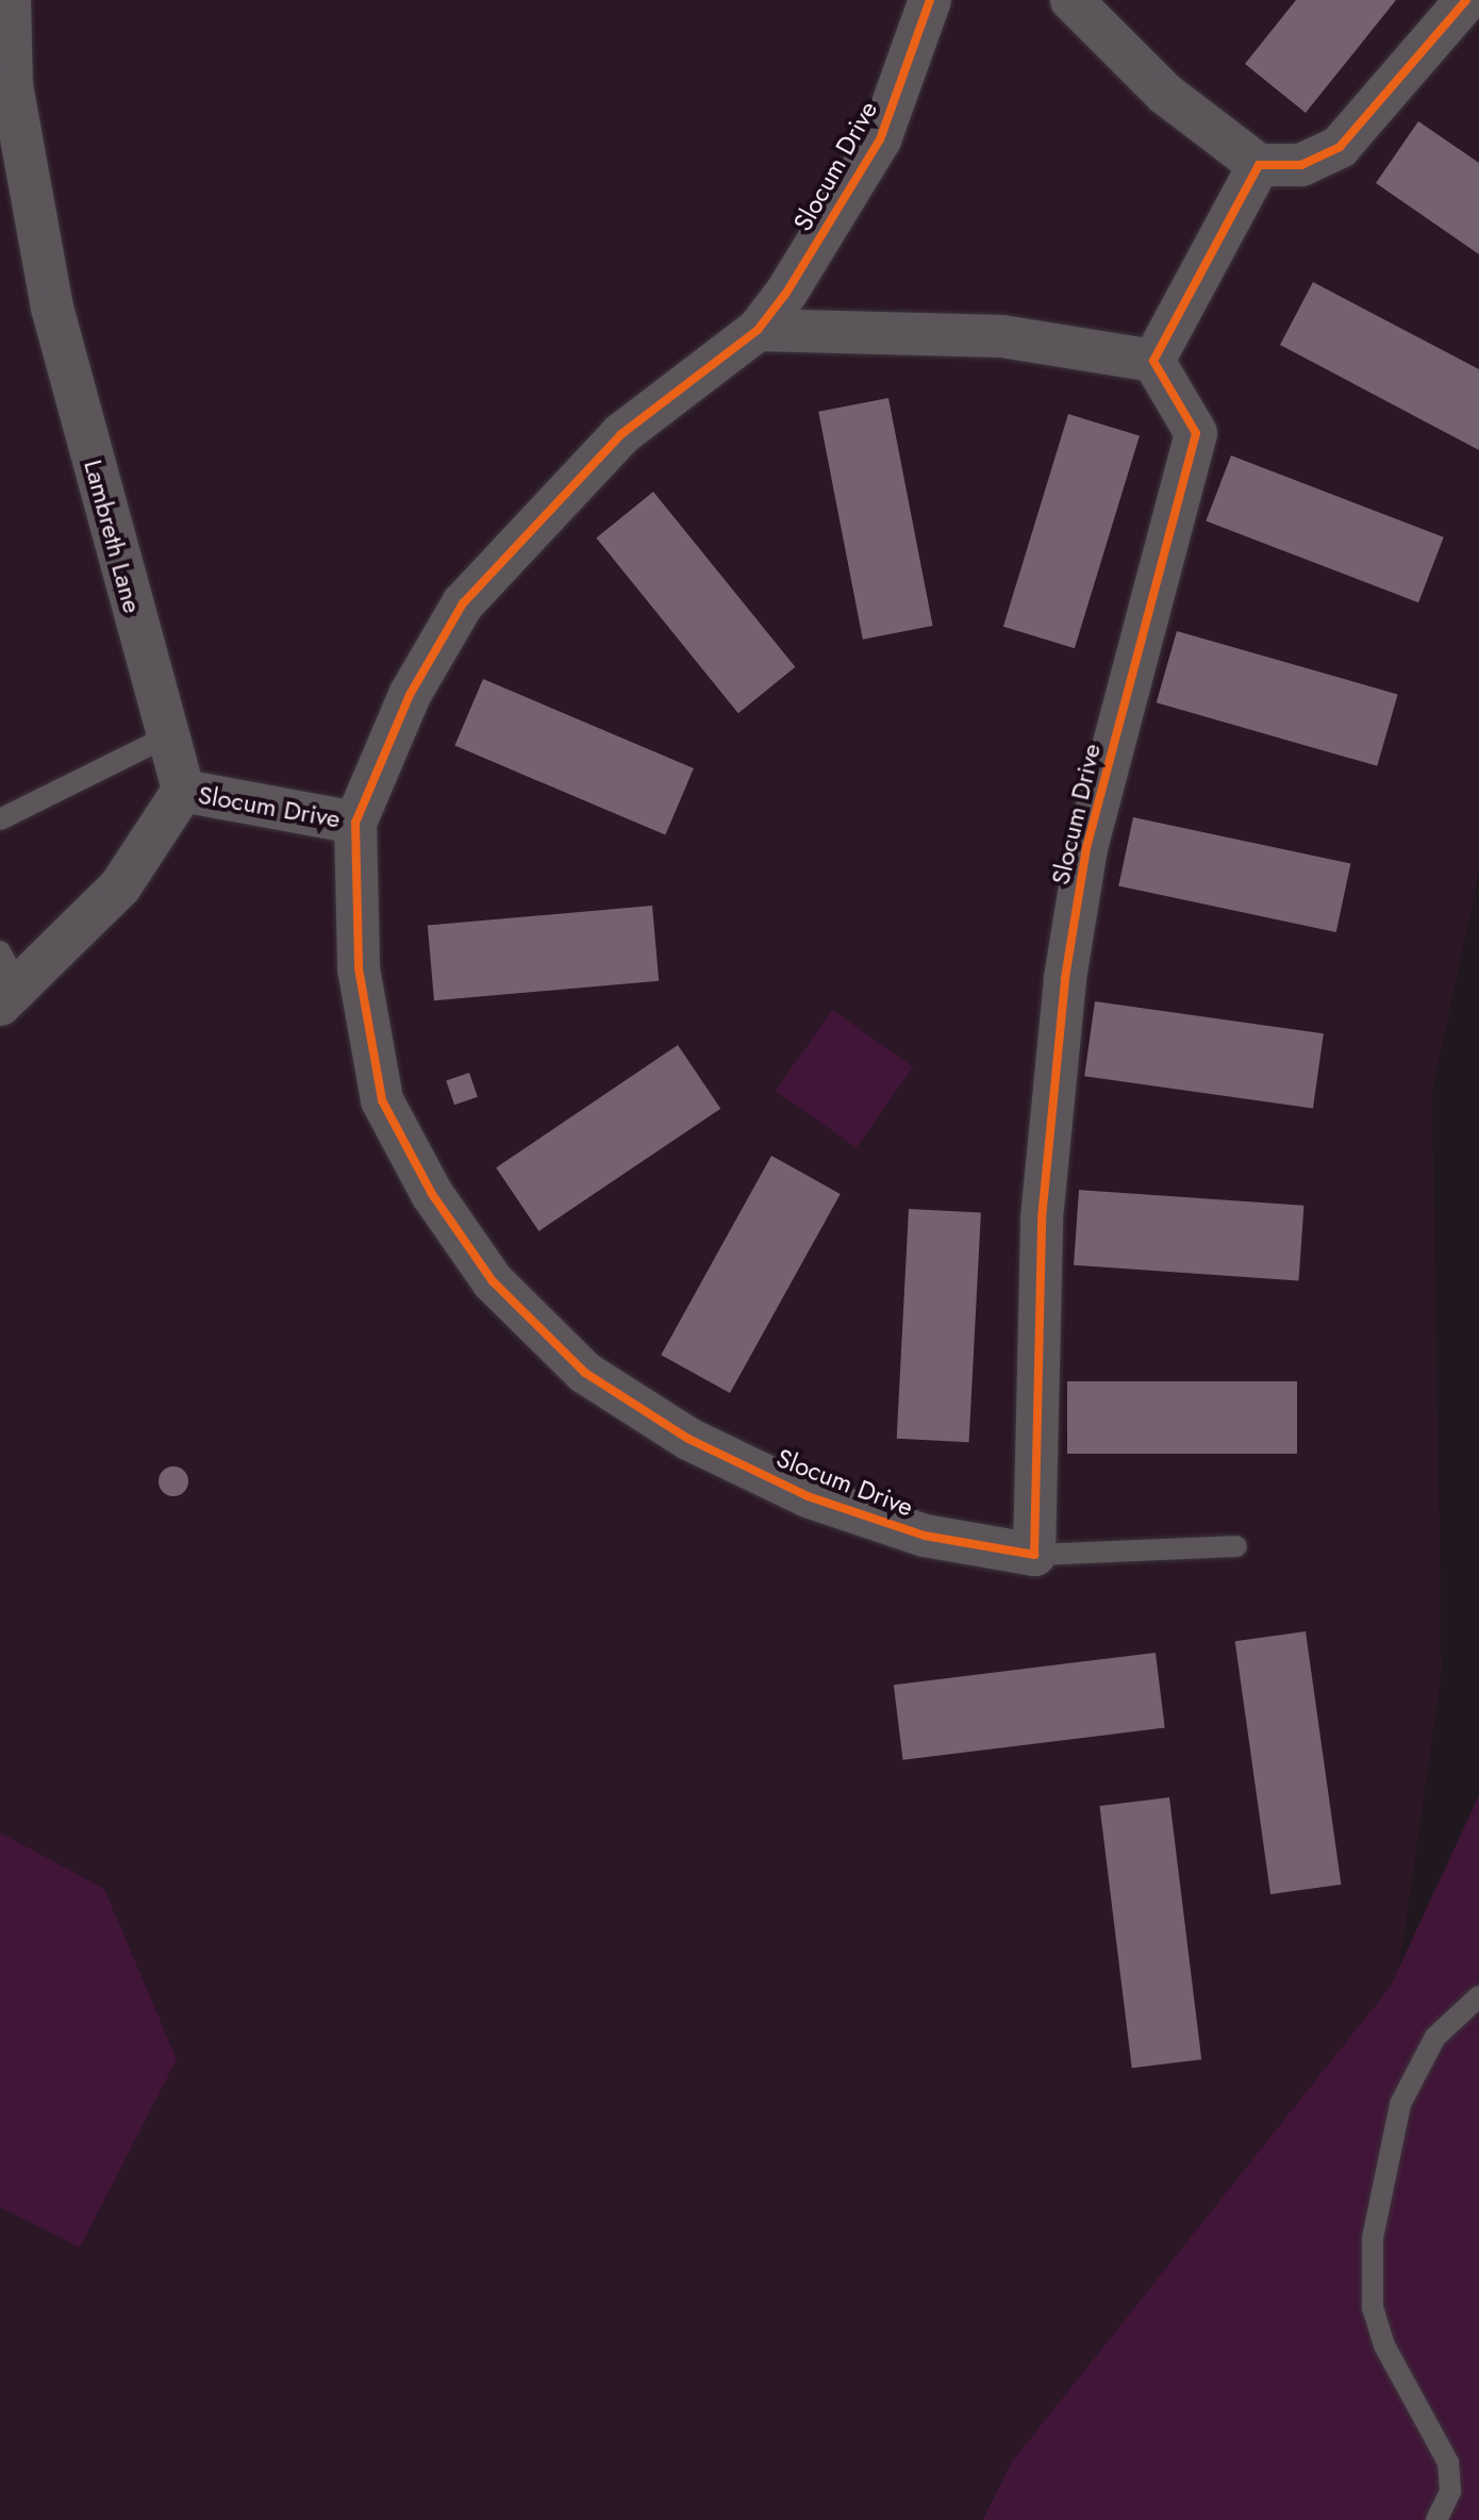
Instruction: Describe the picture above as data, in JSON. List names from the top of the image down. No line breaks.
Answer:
{"streets":{"street":["Slocum Drive","Lambreth Lane"]},"crossings":[["Slocum Drive","Lambreth Lane"]]}
